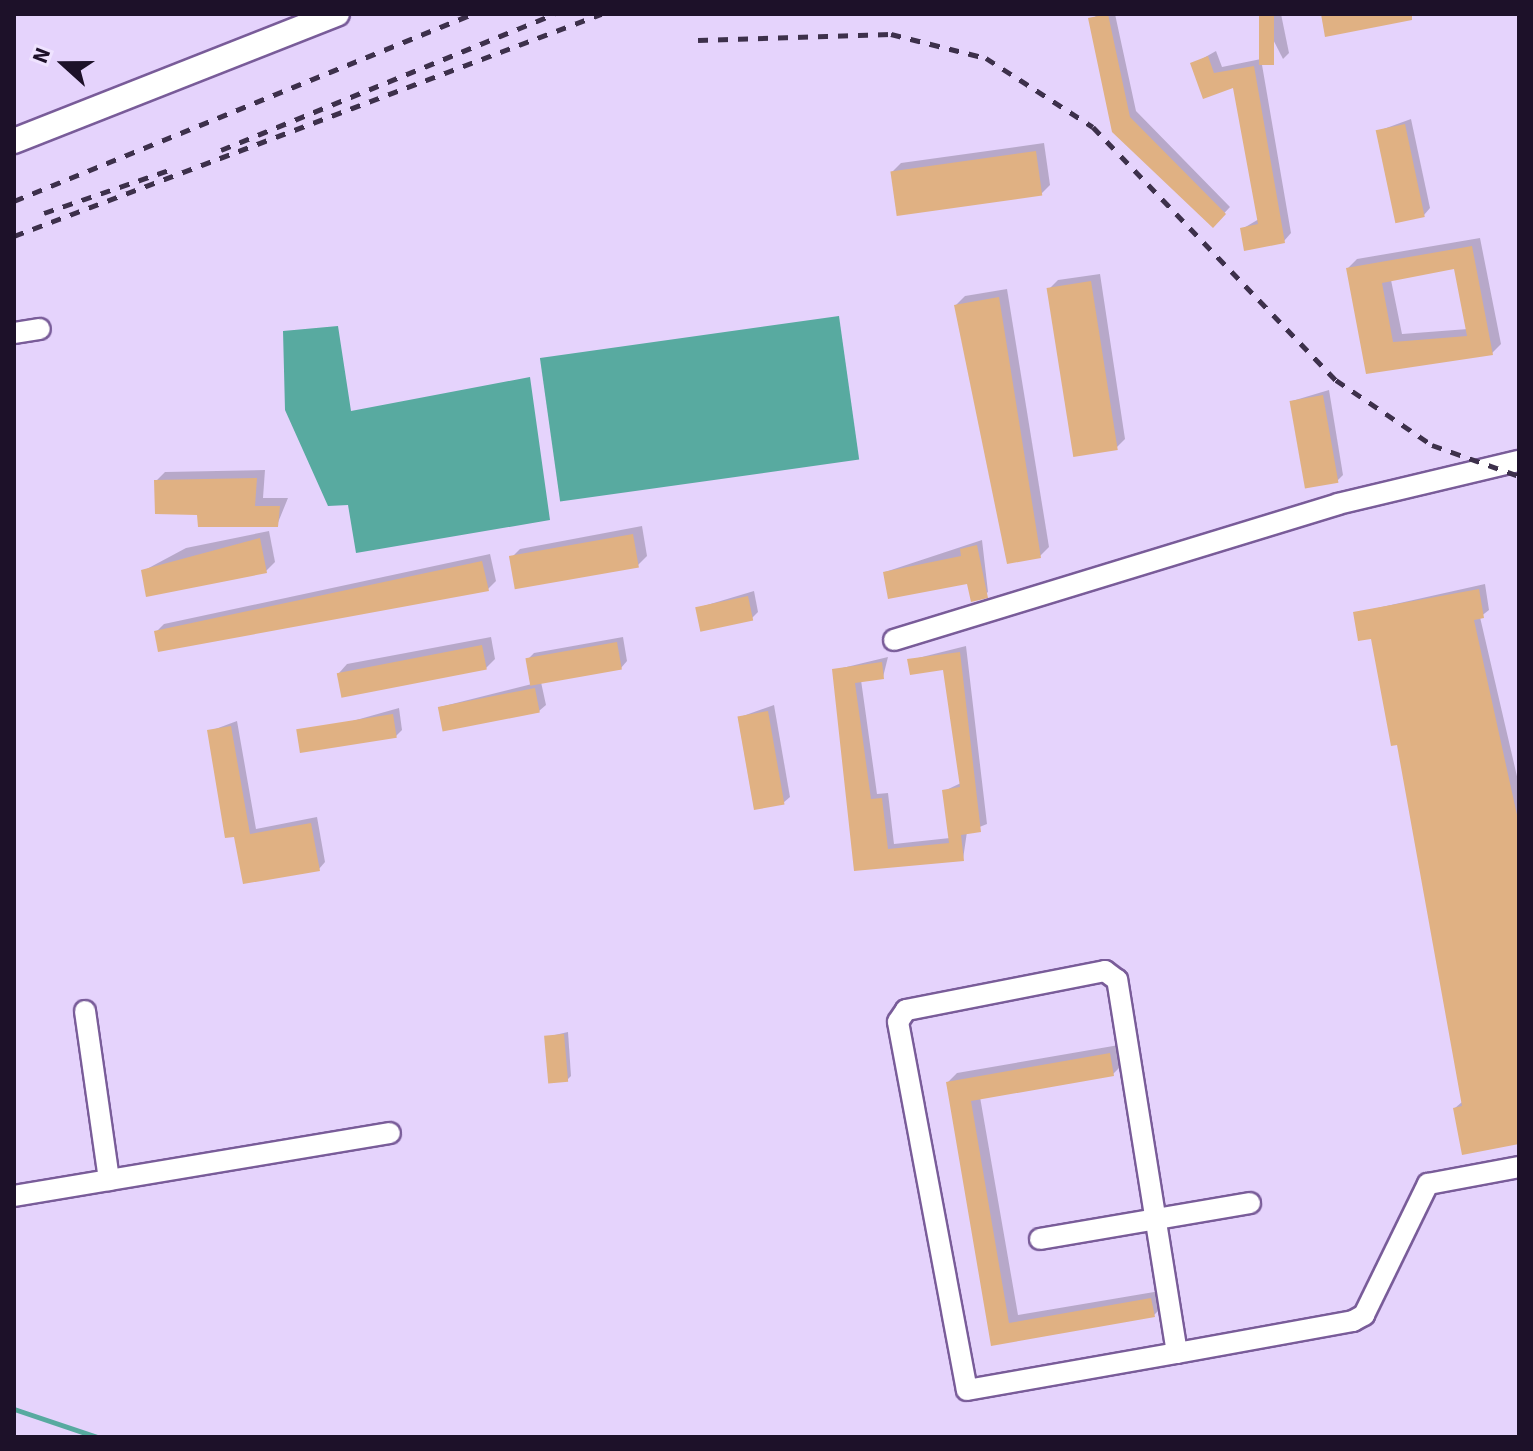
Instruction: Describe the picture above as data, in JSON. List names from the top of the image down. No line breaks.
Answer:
{"north":"left"}
